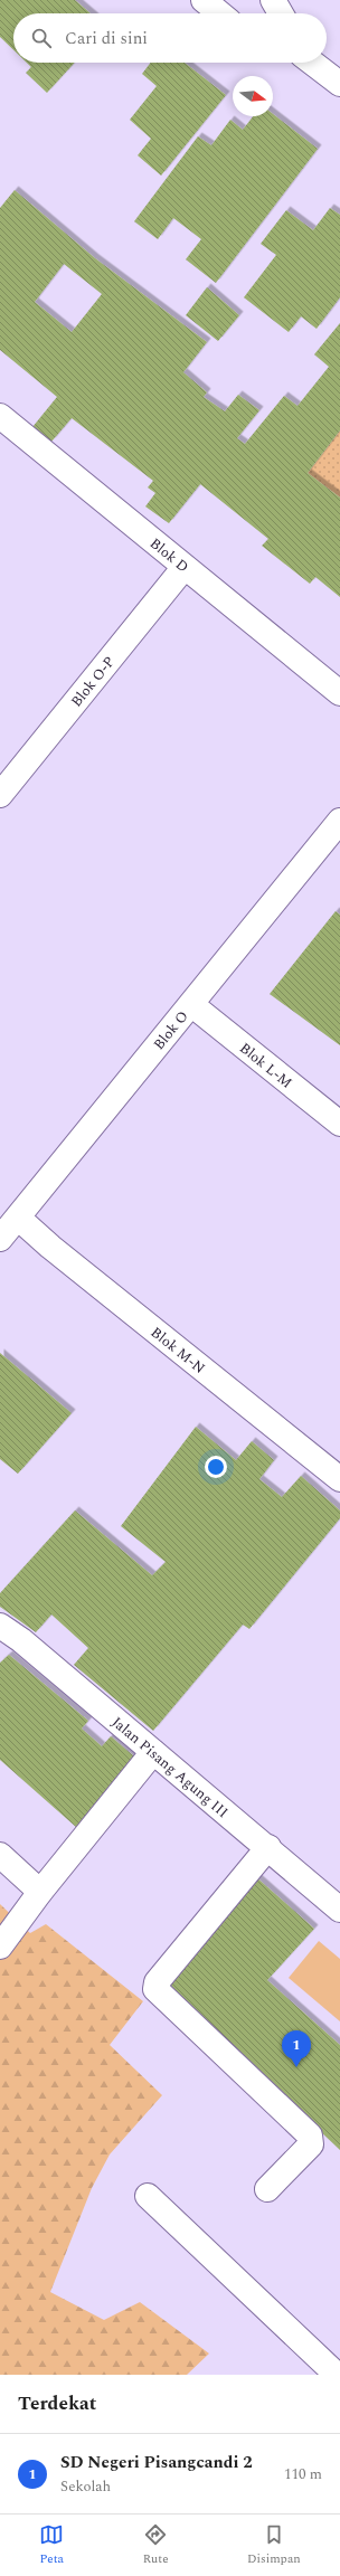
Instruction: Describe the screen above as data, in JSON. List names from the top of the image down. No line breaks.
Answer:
{"streets":{"street":["Blok D","Blok O-P","Blok O","Blok L-M","Blok M-N","Jalan Pisang Agung III"]},"crossings":[["Blok D","Blok O-P"],["Blok O","Blok L-M"],["Blok O","Blok M-N"]],"north":"right","page":{"search":"Cari di sini","pins":"1","heading":"Terdekat","list":[{"mark":"1","name":"SD Negeri Pisangcandi 2","note":"Sekolah","value":"110 m"}],"nav":["Peta","Rute","Disimpan"]}}
